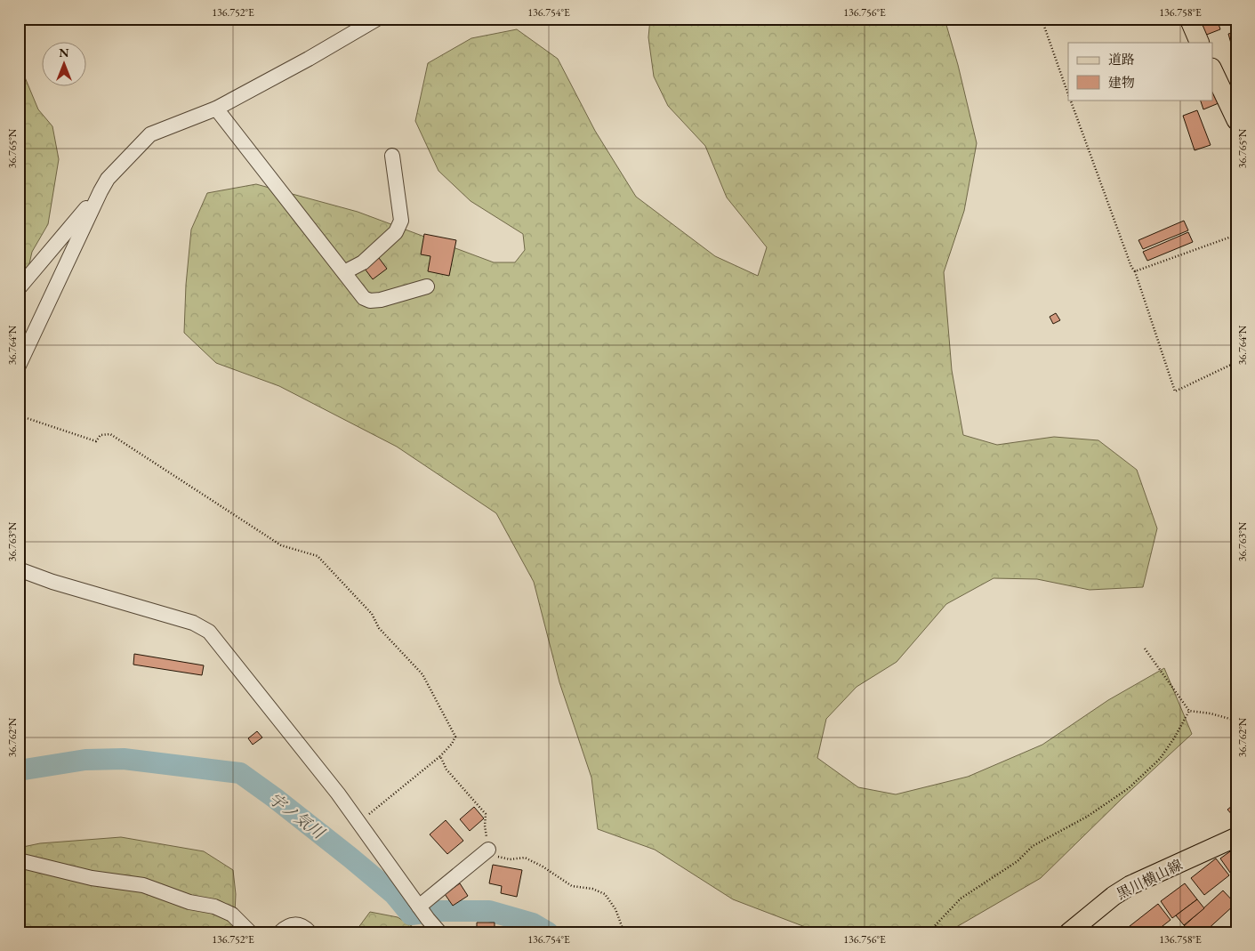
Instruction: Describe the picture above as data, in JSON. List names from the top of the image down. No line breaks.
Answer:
{"streets":{"main road":["黒川横山線"]},"water":["宇ノ気川"],"legend":["道路","建物"],"north":"top","coordinates":["136.752°E","136.754°E","136.756°E","136.758°E","36.765°N","36.764°N","36.763°N","36.762°N"]}
